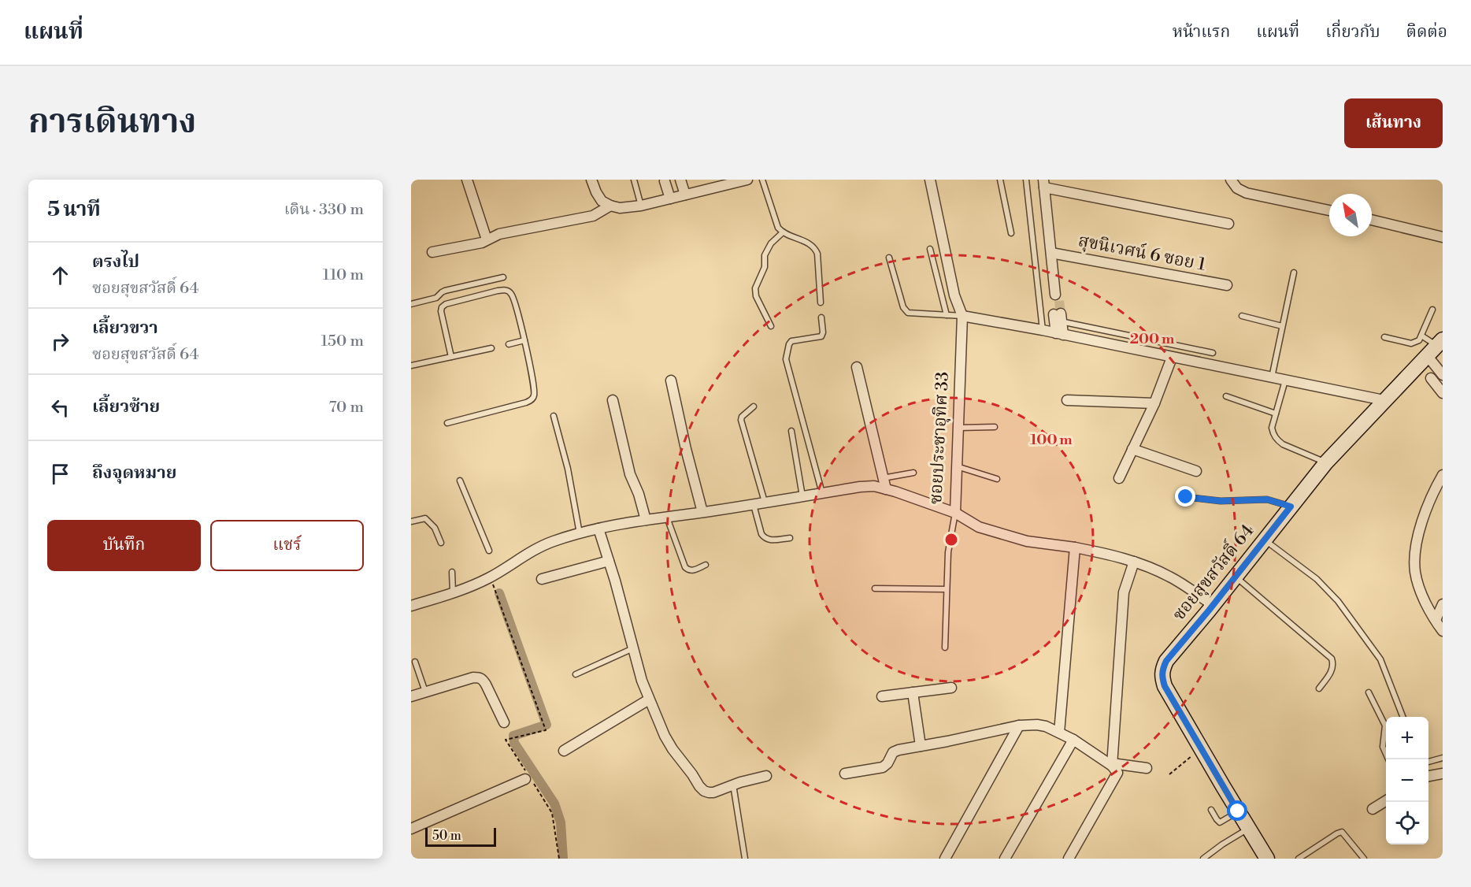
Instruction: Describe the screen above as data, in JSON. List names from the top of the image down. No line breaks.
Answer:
{"streets":{"street":["สุขนิเวศน์ 6 ซอย 1","ซอยประชาอุทิศ 33","ซอยสุขสวัสดิ์ 64"]},"scale_bar":"50 m","north":"top left","page":{"header":"แผนที่","nav":["หน้าแรก","แผนที่","เกี่ยวกับ","ติดต่อ"],"title":"การเดินทาง","buttons":["เส้นทาง",["บันทึก","แชร์"]],"heading":["5 นาที","เดิน · 330 m"],"list":[["ตรงไป","ซอยสุขสวัสดิ์ 64","110 m"],["เลี้ยวขวา","ซอยสุขสวัสดิ์ 64","150 m"],["เลี้ยวซ้าย","70 m"],"ถึงจุดหมาย"],"map_buttons":["+","−"],"scale":"50 m"},"rings":["200 m","100 m"]}
